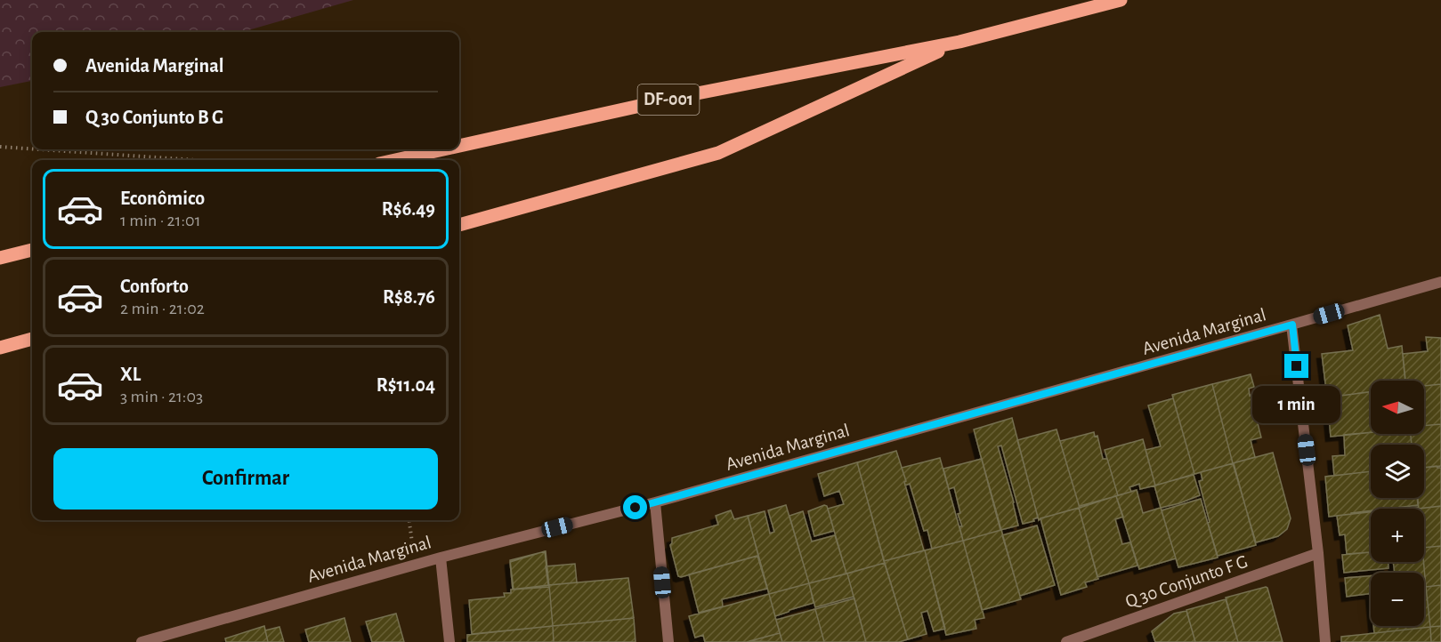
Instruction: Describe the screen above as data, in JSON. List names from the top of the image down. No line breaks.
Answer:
{"streets":{"main road":["DF-001"],"street":["Avenida Marginal","Q 30 Conjunto F G"]},"north":"left","page":{"banner":["Avenida Marginal","Q 30 Conjunto B G"],"list":[{"name":"Econômico","note":"1 min · 21:01","value":"R$6.49"},{"name":"Conforto","note":"2 min · 21:02","value":"R$8.76"},{"name":"XL","note":"3 min · 21:03","value":"R$11.04"}],"map_buttons":["+","−"],"bubble":"1 min","buttons":"Confirmar"}}
